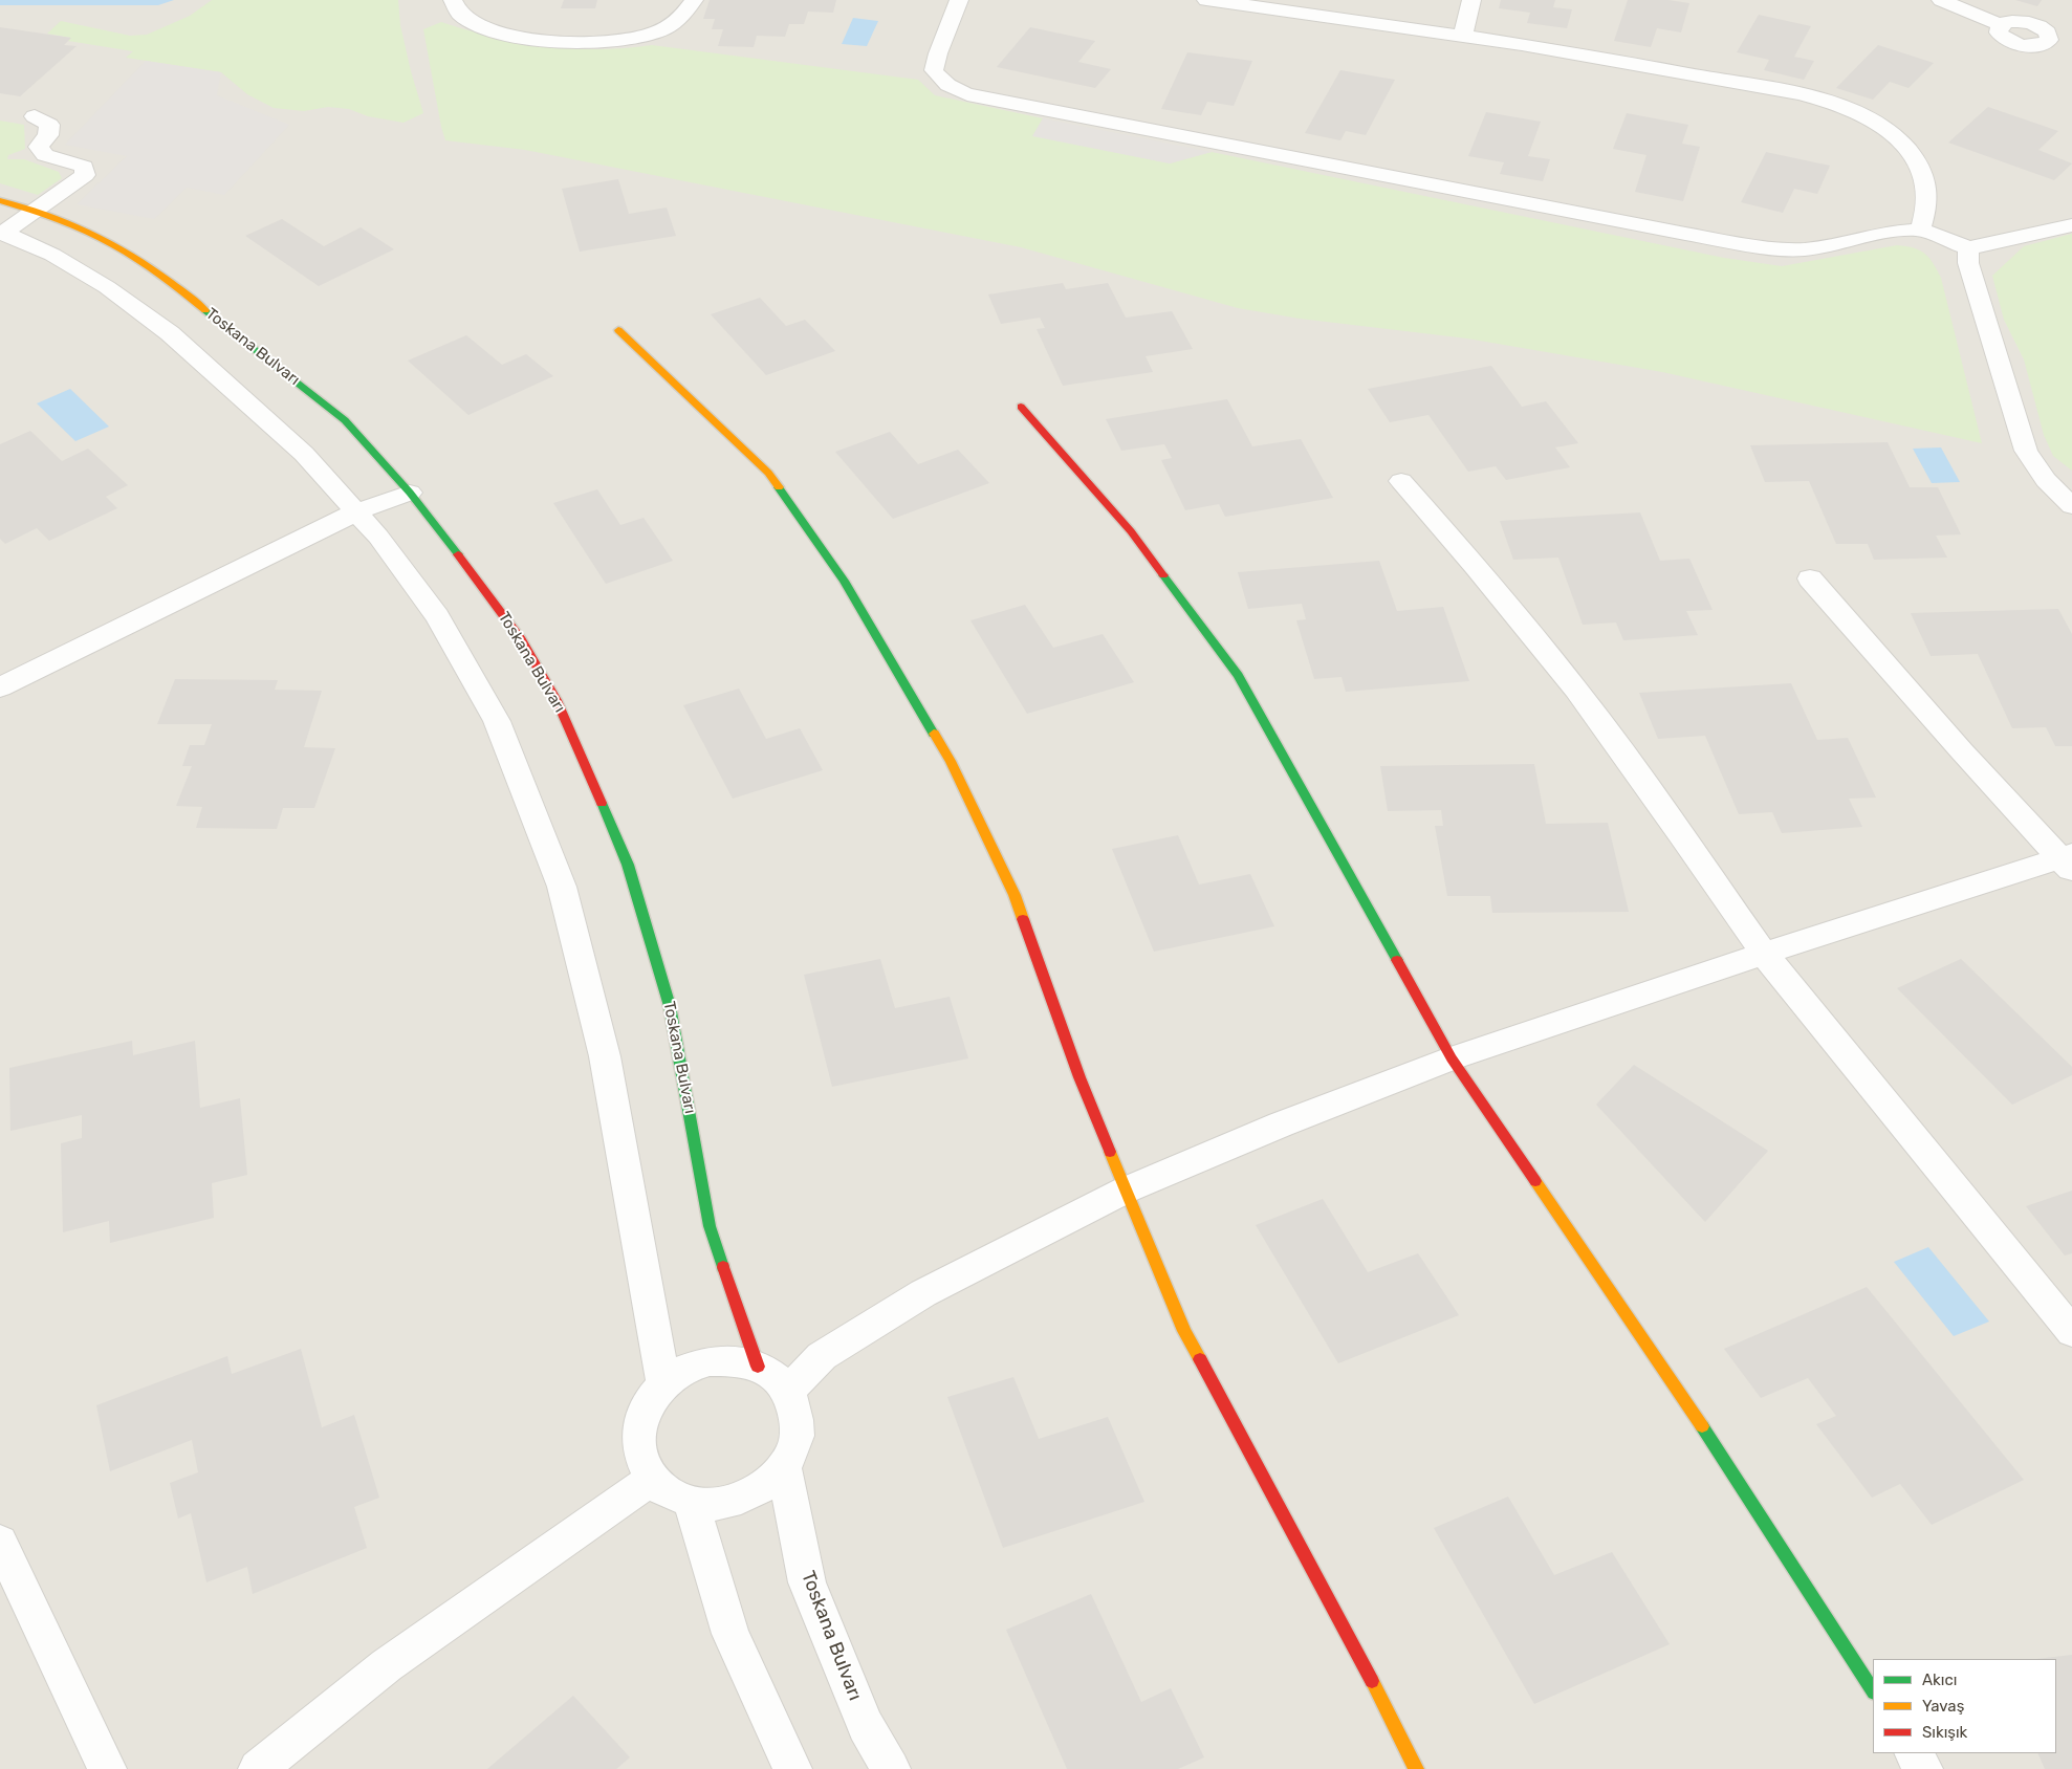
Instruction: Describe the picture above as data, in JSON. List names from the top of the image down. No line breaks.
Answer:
{"streets":{"street":["Toskana Bulvarı"]},"legend":["Akıcı","Yavaş","Sıkışık"]}
